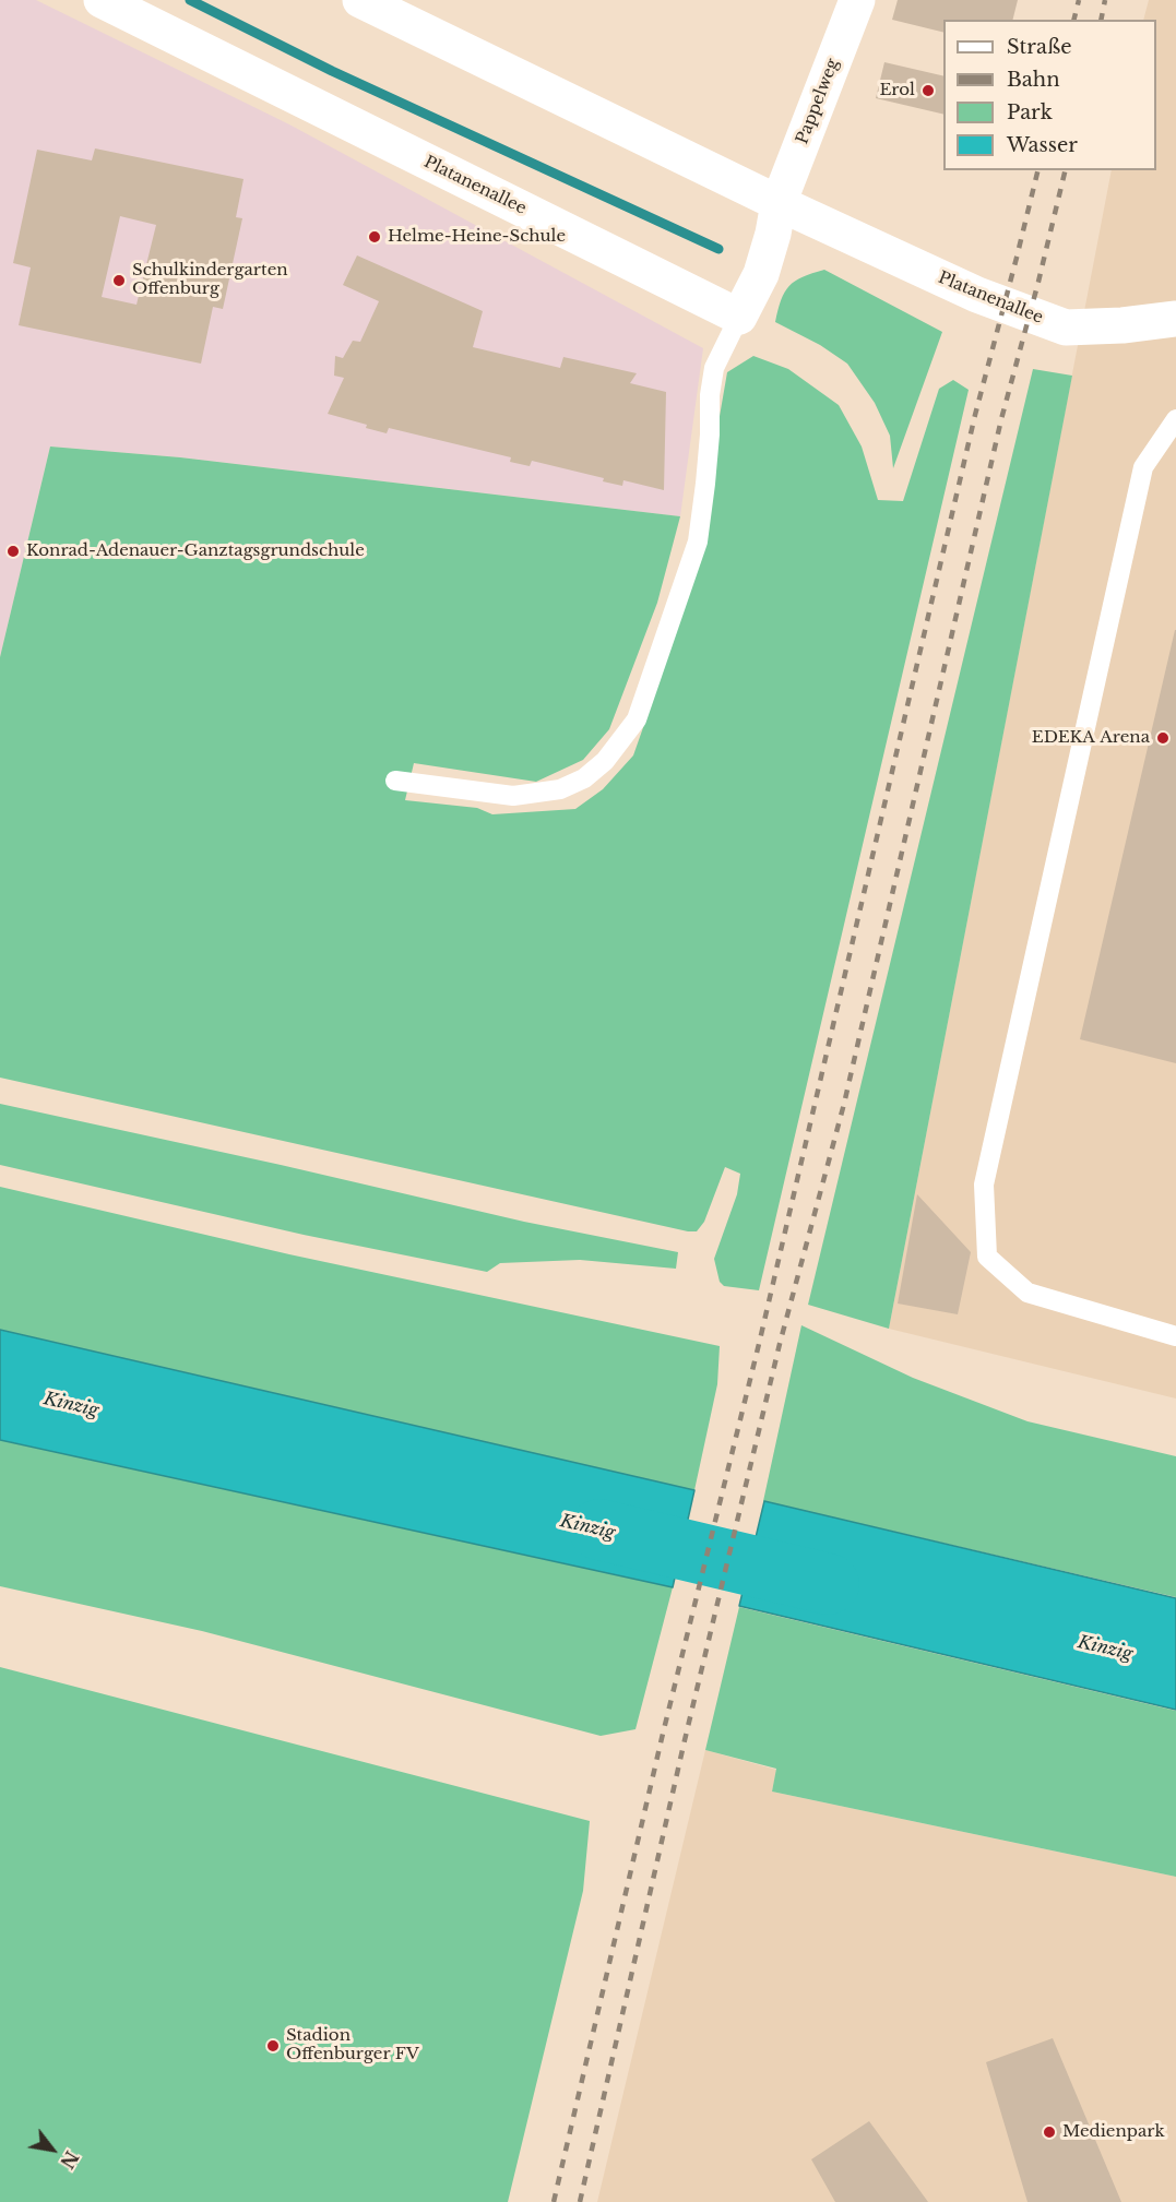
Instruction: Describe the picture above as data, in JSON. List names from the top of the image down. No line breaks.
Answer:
{"streets":{"street":["Pappelweg","Platanenallee"]},"crossings":[["Pappelweg","Platanenallee"]],"water":["Kinzig"],"places":["Erol","Helme-Heine-Schule","Schulkindergarten Offenburg","Konrad-Adenauer-Ganztagsgrundschule","EDEKA Arena","Stadion Offenburger FV","Medienpark"],"legend":["Straße","Bahn","Park","Wasser"],"north":"bottom right"}
